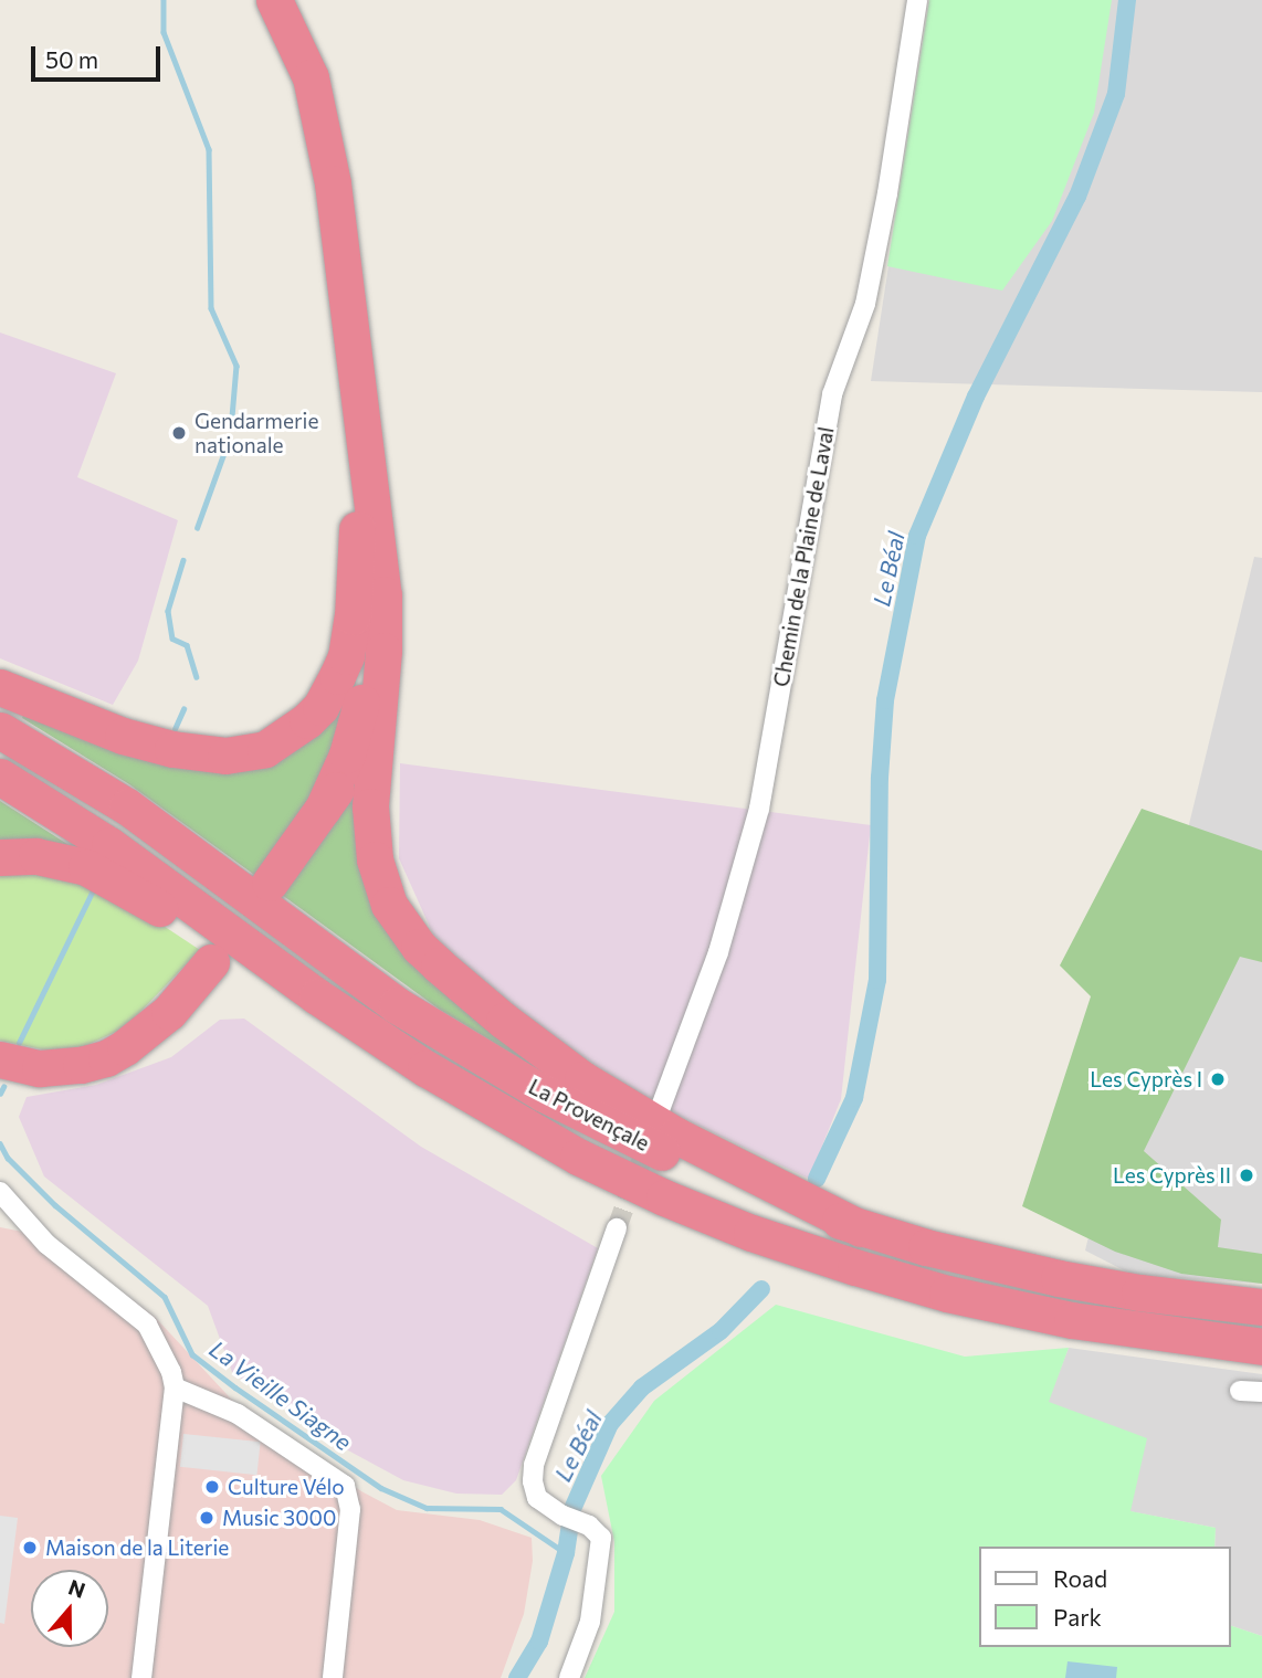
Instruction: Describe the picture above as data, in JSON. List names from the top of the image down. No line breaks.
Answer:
{"streets":{"highway":["La Provençale"],"street":["Chemin de la Plaine de Laval"]},"water":["Le Béal","La Vieille Siagne"],"places":["Gendarmerie nationale","Les Cyprès I","Les Cyprès II","Culture Vélo","Music 3000","Maison de la Literie"],"legend":["Road","Park"],"scale_bar":"50 m","north":"top"}
